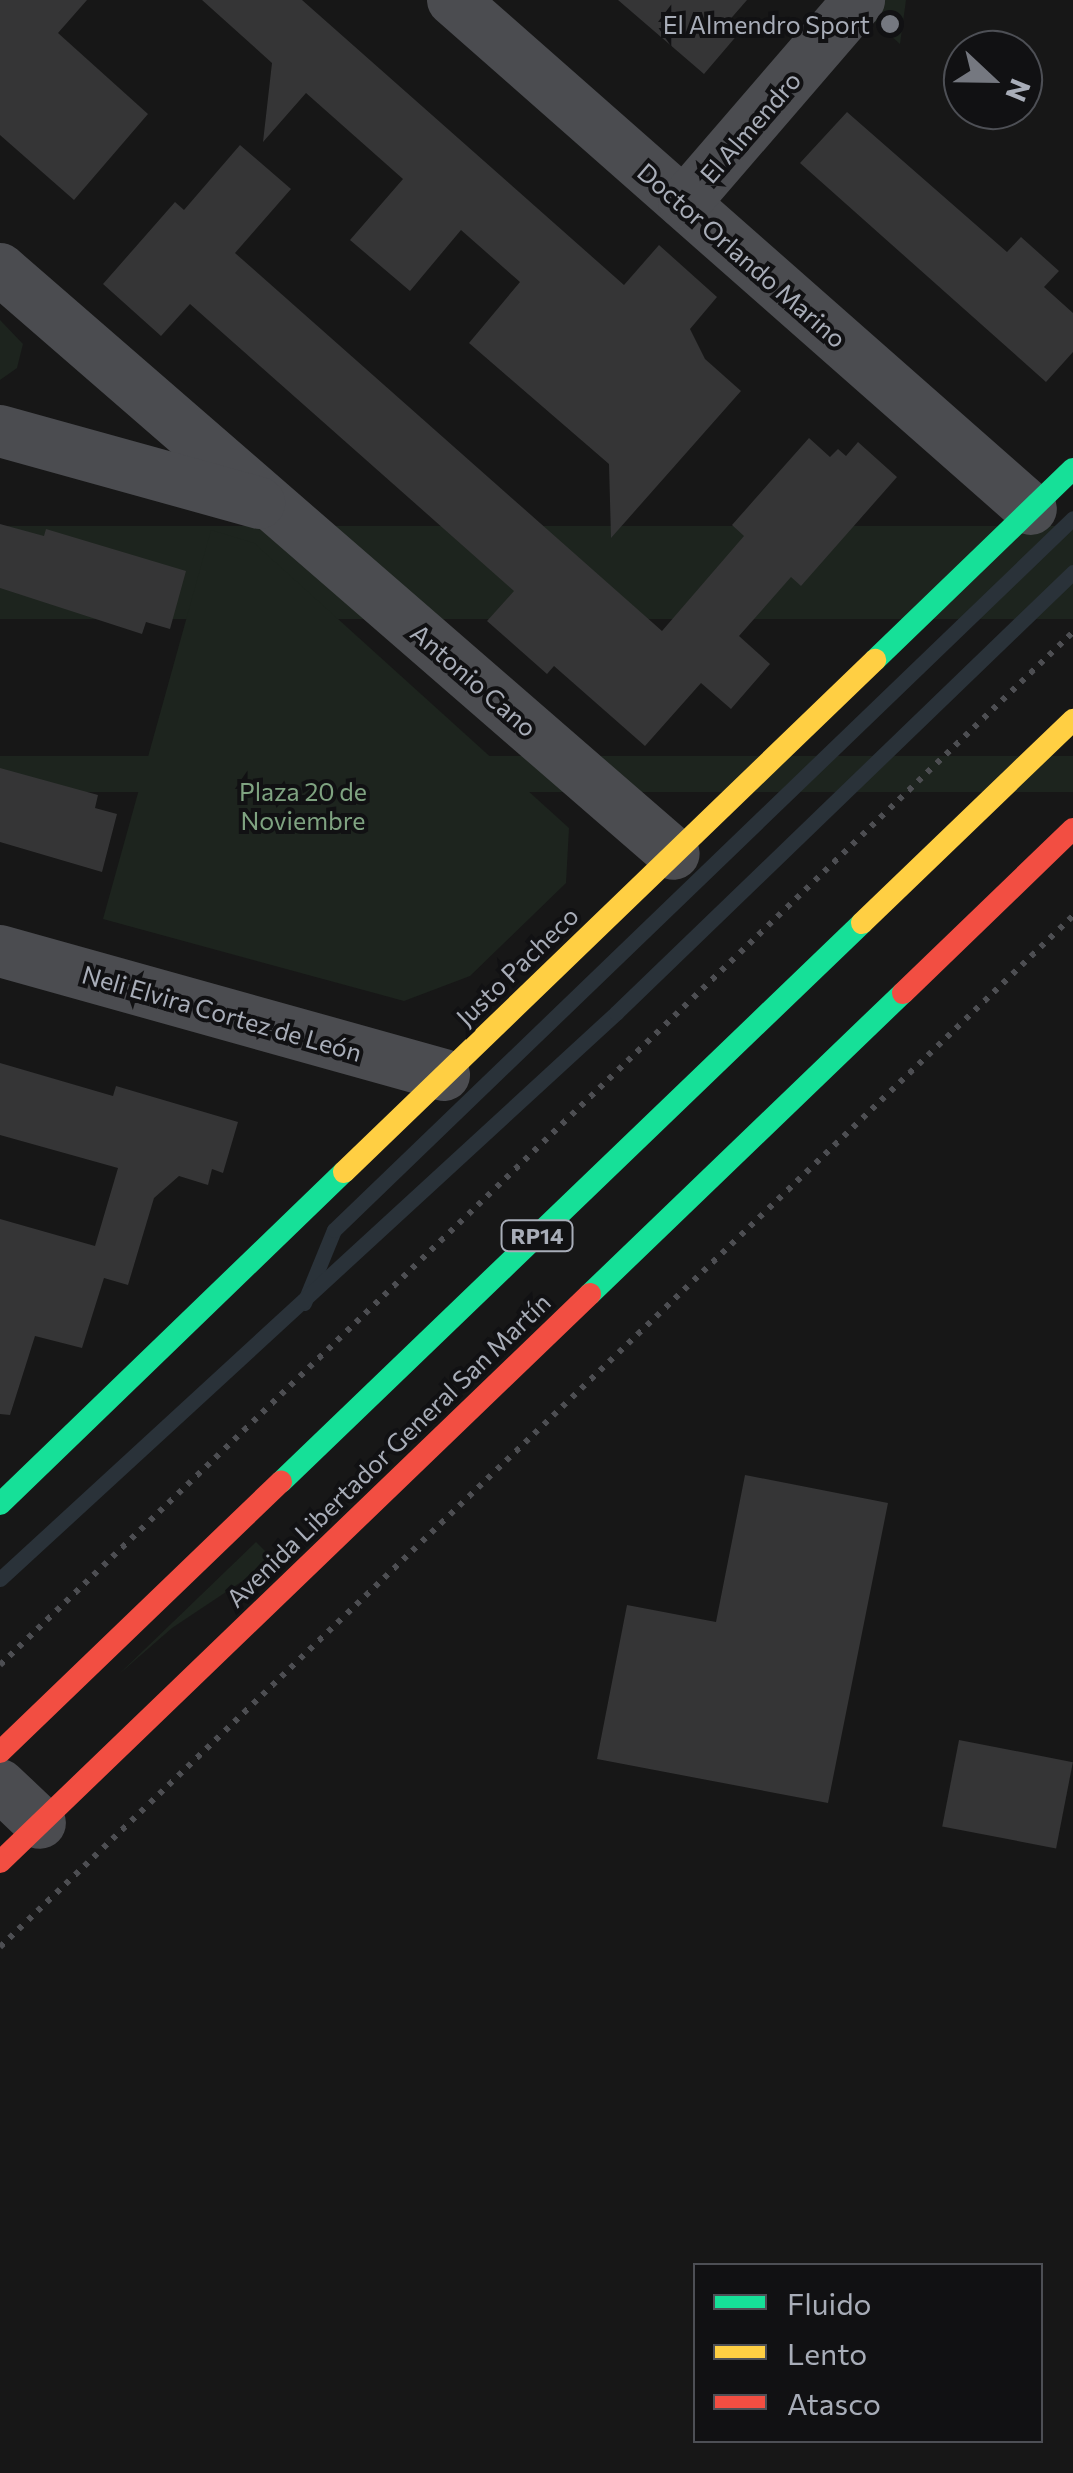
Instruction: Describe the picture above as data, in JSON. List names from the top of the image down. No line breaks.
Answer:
{"streets":{"main road":["Justo Pacheco","RP14","Avenida Libertador General San Martín"],"street":["El Almendro","Doctor Orlando Marino","Antonio Cano","Neli Elvira Cortez de León"]},"crossings":[["El Almendro","Doctor Orlando Marino"],["Doctor Orlando Marino","Justo Pacheco"],["Antonio Cano","Justo Pacheco"],["Justo Pacheco","Neli Elvira Cortez de León"]],"parks":["Plaza 20 de Noviembre"],"places":["El Almendro Sport"],"legend":["Fluido","Lento","Atasco"],"north":"right"}
